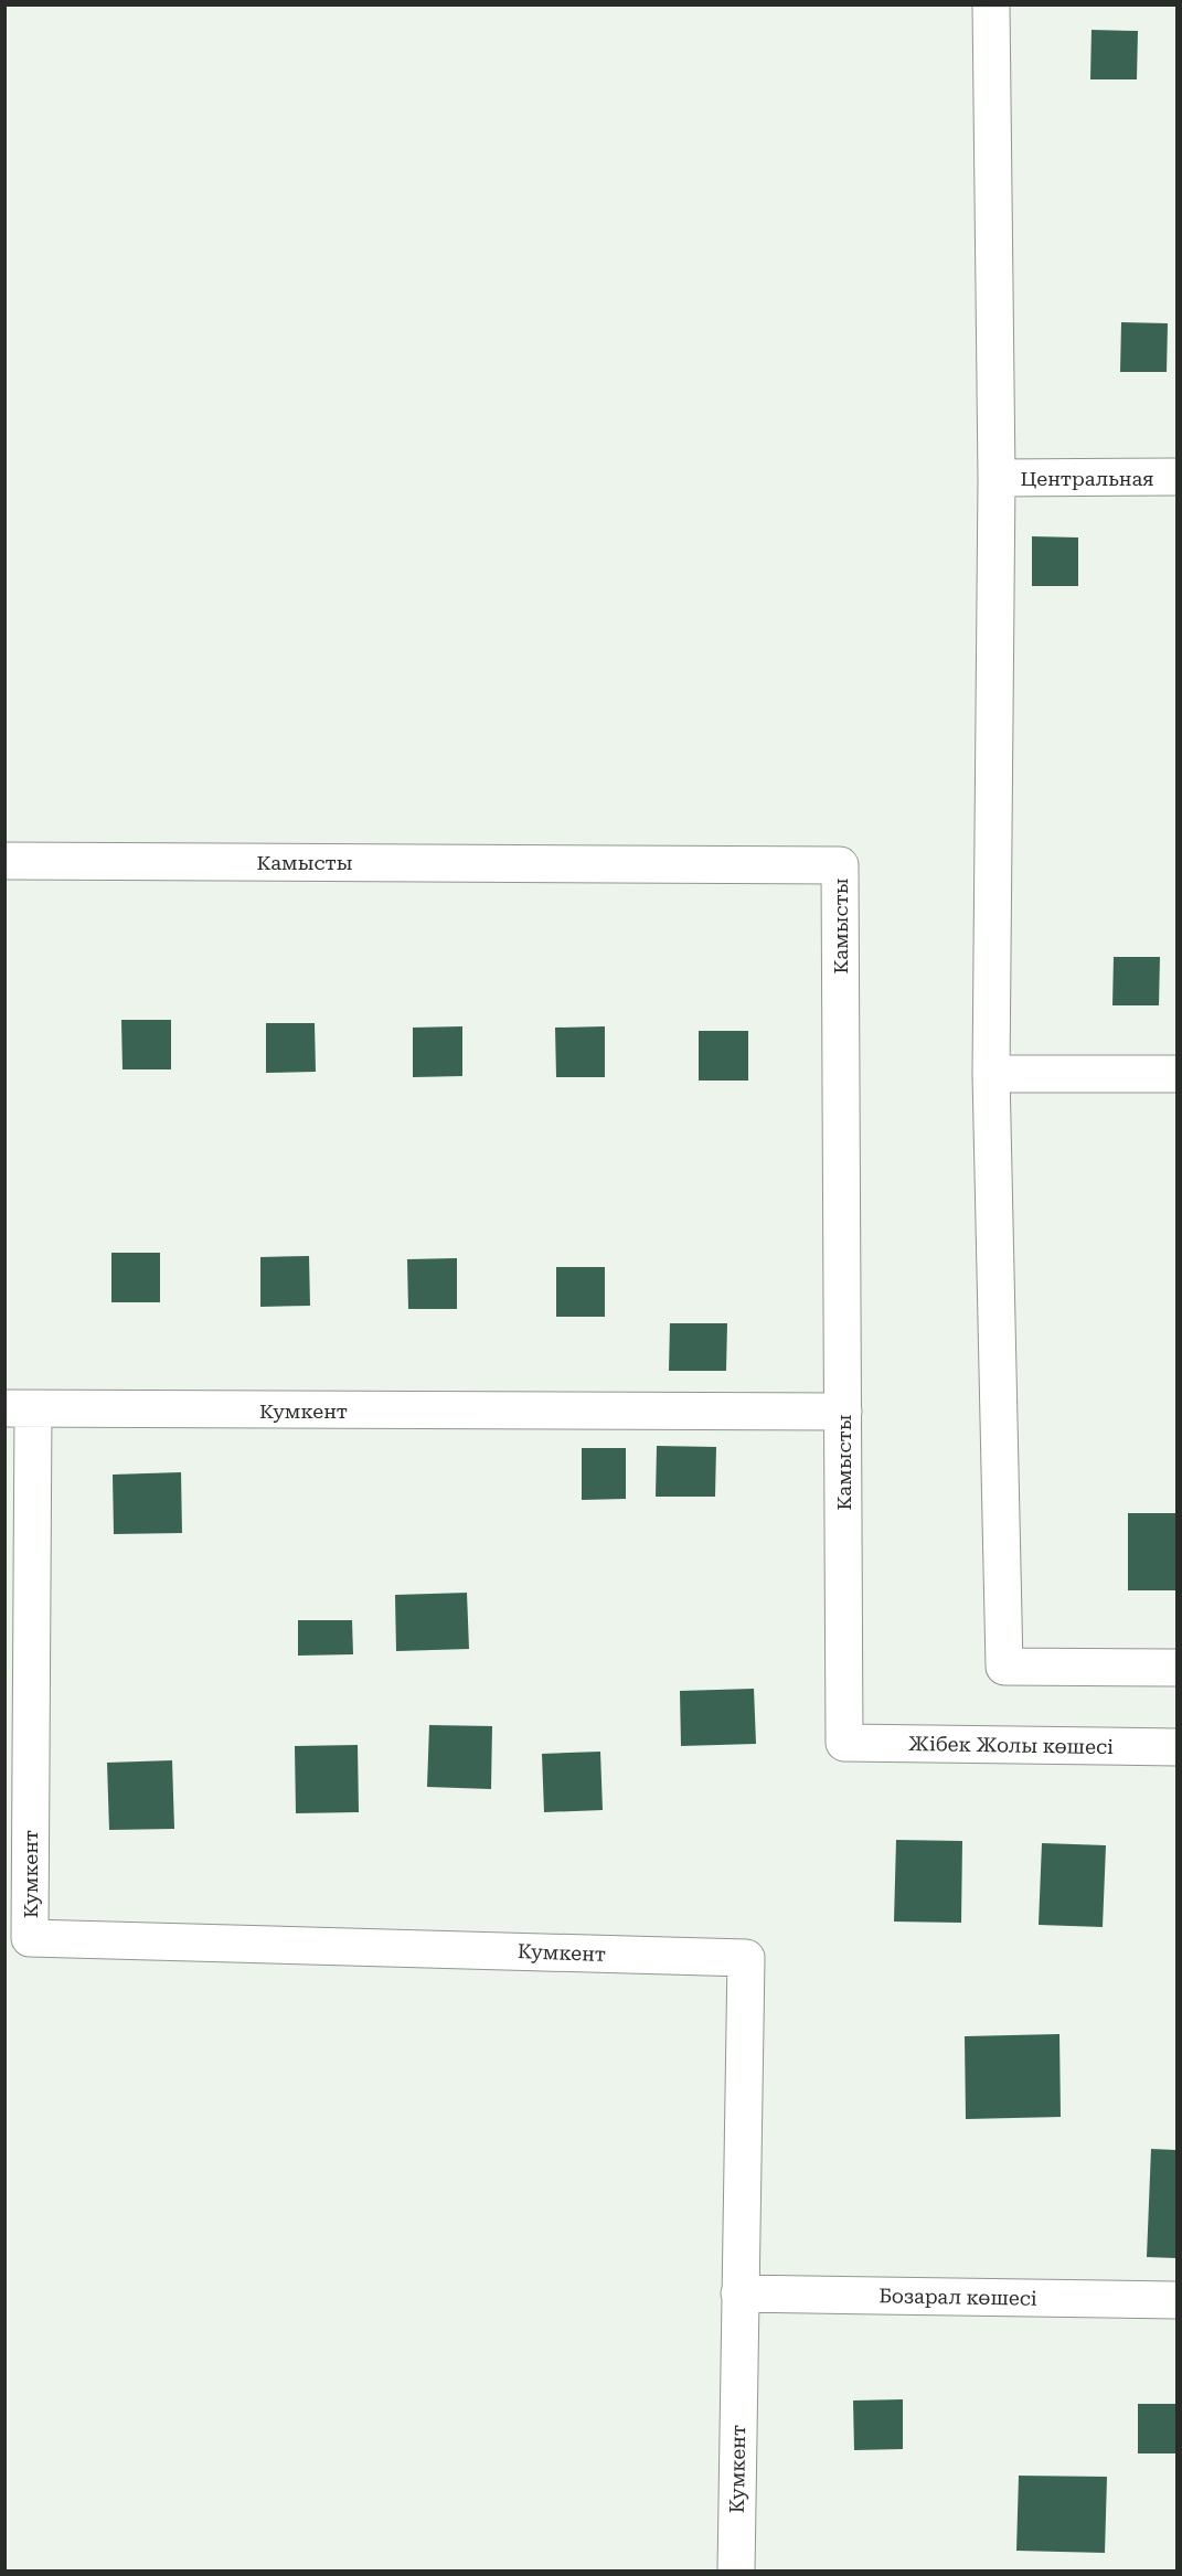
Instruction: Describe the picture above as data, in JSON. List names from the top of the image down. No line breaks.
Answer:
{"streets":{"street":["Центральная","Камысты","Кумкент","Жібек Жолы көшесі","Бозарал көшесі"]},"crossings":[["Камысты","Кумкент"],["Камысты","Жібек Жолы көшесі"],["Кумкент","Бозарал көшесі"]]}
